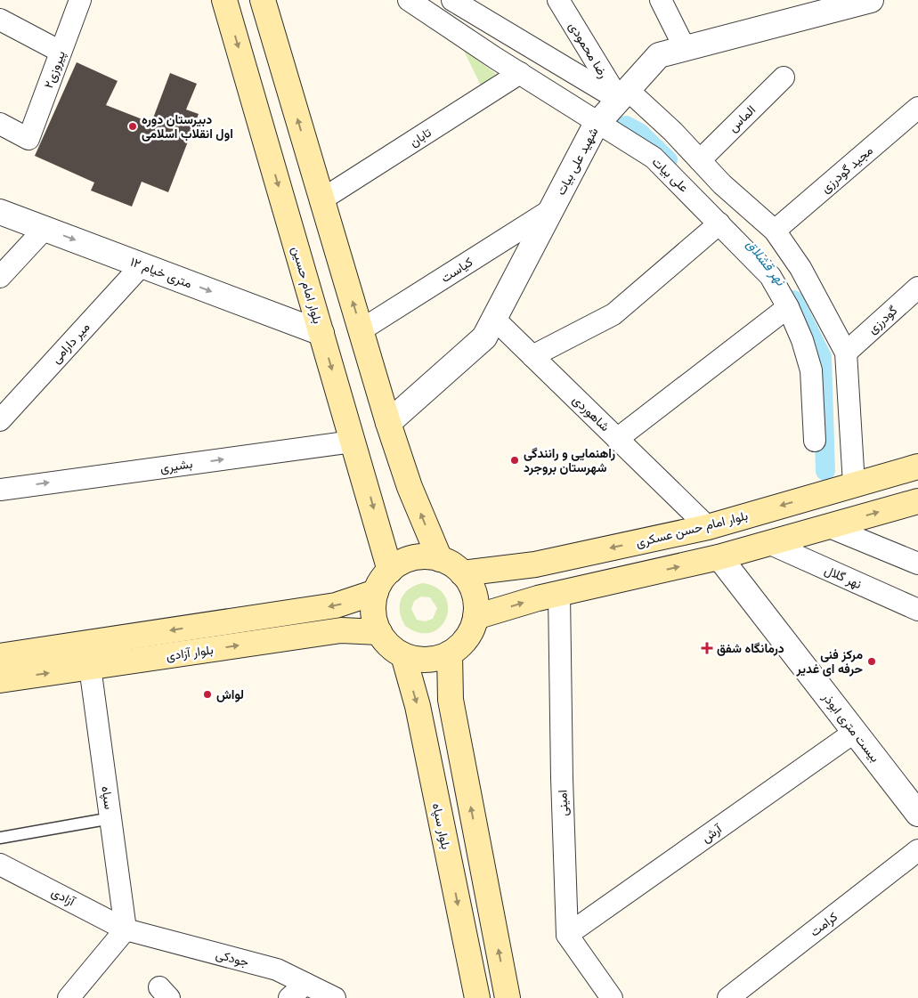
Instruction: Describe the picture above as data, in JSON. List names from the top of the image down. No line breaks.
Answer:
{"streets":{"main road":["بلوار امام حسین","بلوار امام حسن عسکری","بلوار آزادی","بلوار سپاه"],"street":["رضا محمودی","پیروزی۲","الماس","تابان","شهید علی بیات","مجید گودرزی","علی بیات","کیاست","۱۲ متری خیام","گودرزی","میر دارامی","شاهوردی","بشیری","نهر گلال","بیست متری ابوذر","سپاه","امینی","آرش","آزادی","کرامت","جودکی"]},"crossings":[["رضا محمودی","شهید علی بیات"],["تابان","علی بیات"],["شهید علی بیات","علی بیات"],["شهید علی بیات","کیاست"],["شهید علی بیات","شاهوردی"],["۱۲ متری خیام","بلوار امام حسین"],["۱۲ متری خیام","میر دارامی"],["بلوار امام حسین","بشیری"],["بلوار امام حسین","بلوار امام حسن عسکری"],["بلوار امام حسین","بلوار آزادی"],["بلوار امام حسین","بلوار سپاه"],["شاهوردی","بلوار امام حسن عسکری"],["بلوار امام حسن عسکری","بلوار آزادی"],["بلوار امام حسن عسکری","بلوار سپاه"],["بلوار آزادی","سپاه"],["بلوار آزادی","بلوار سپاه"],["بیست متری ابوذر","آرش"],["سپاه","آزادی"],["سپاه","جودکی"],["امینی","آرش"],["آزادی","جودکی"]],"one_way":["۱۲ متری خیام","بشیری"],"water":["نهر قشلاق"],"places":{"other":["دبیرستان دوره اول انقلاب اسلامی","راهنمایی و رانندگی شهرستان بروجرد","مرکز فنی حرفه ای غدیر","لواش"],"health":["درمانگاه شفق"]}}
